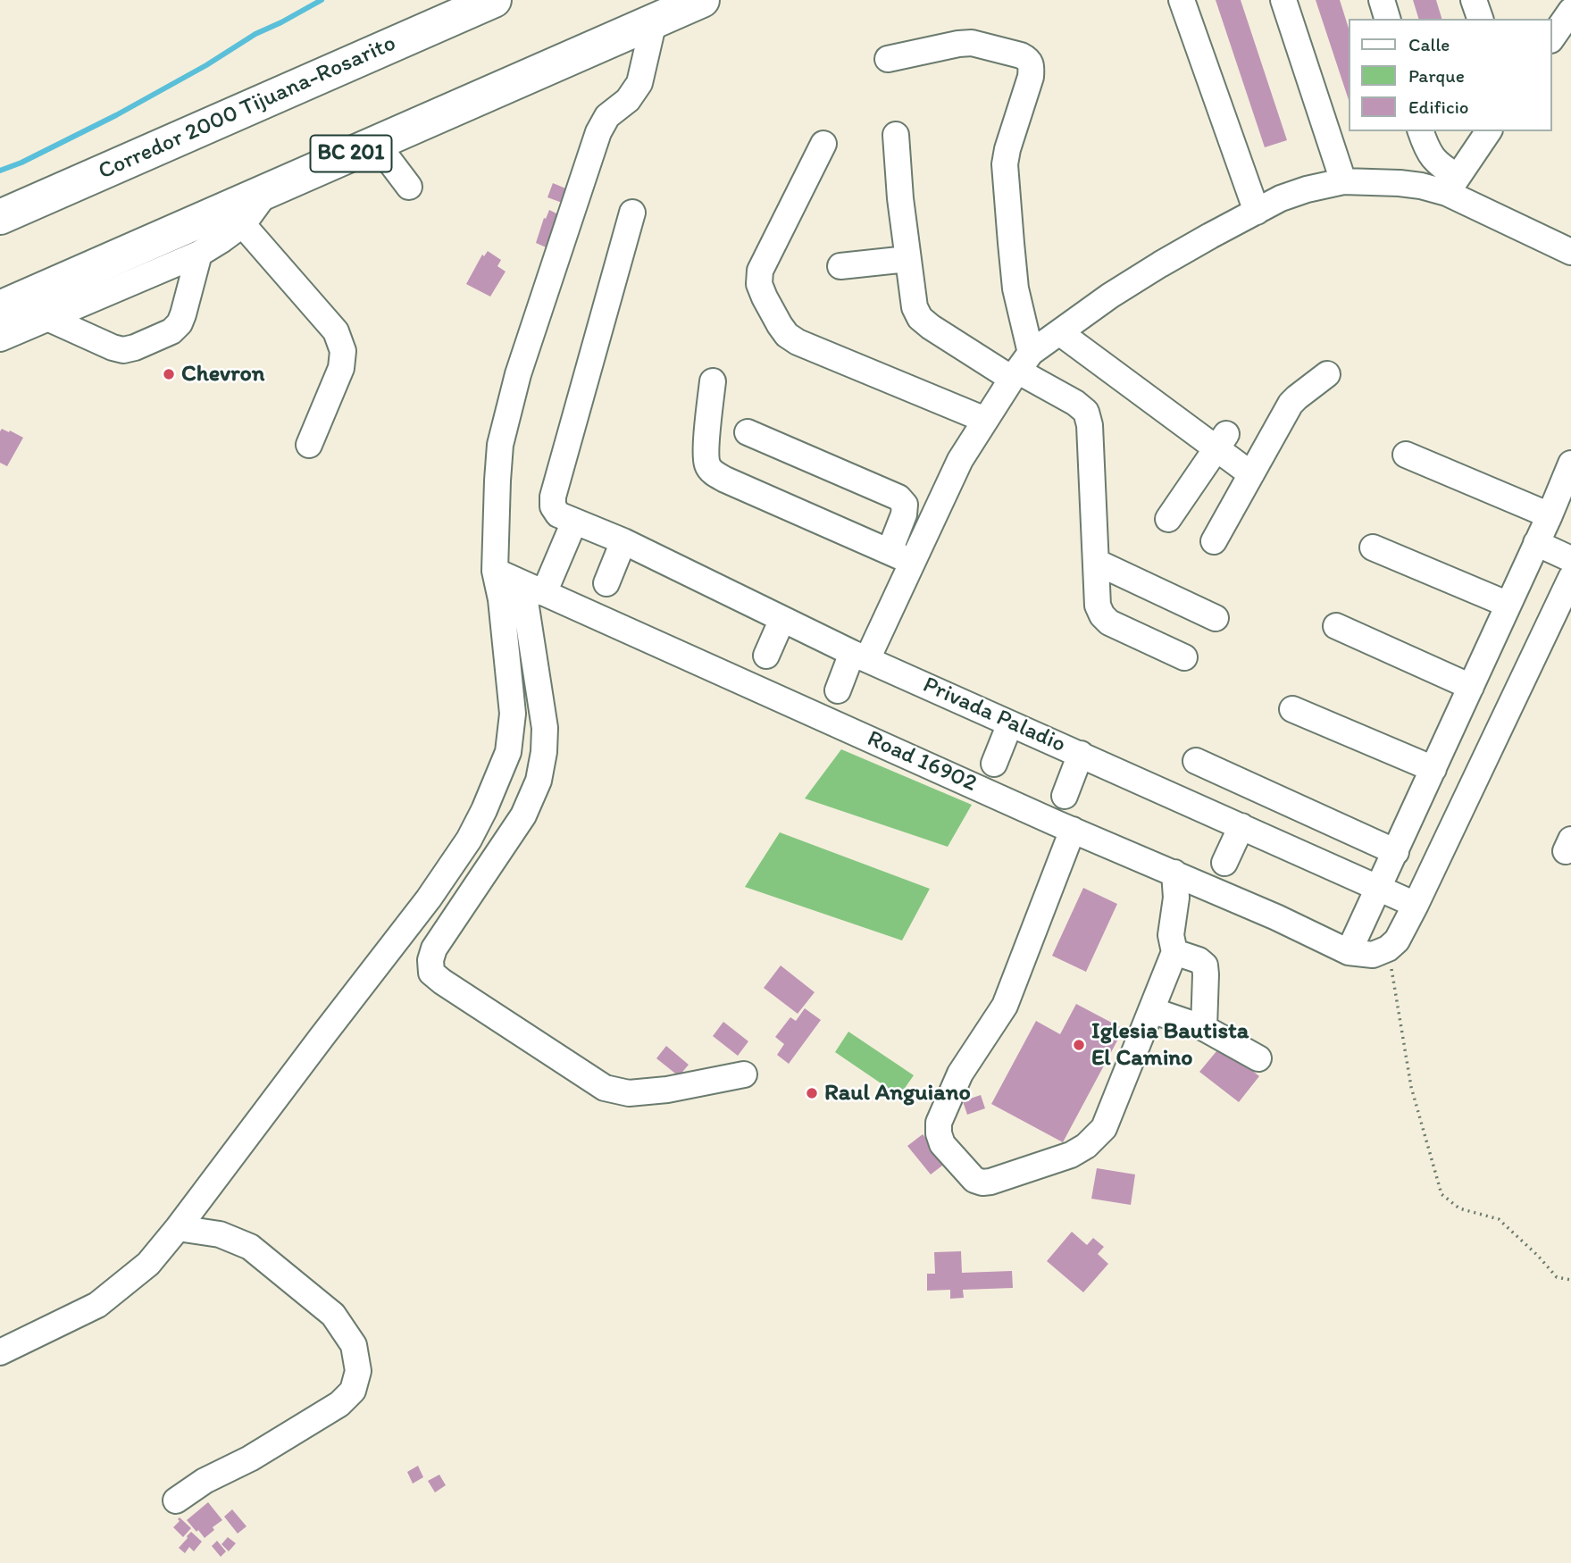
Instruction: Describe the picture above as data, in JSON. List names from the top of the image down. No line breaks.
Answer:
{"streets":{"highway":["Corredor 2000 Tijuana-Rosarito","BC 201"],"street":["Privada Paladio","Road 16902"]},"places":["Chevron","Iglesia Bautista El Camino","Raul Anguiano"],"legend":["Calle","Parque","Edificio"]}
